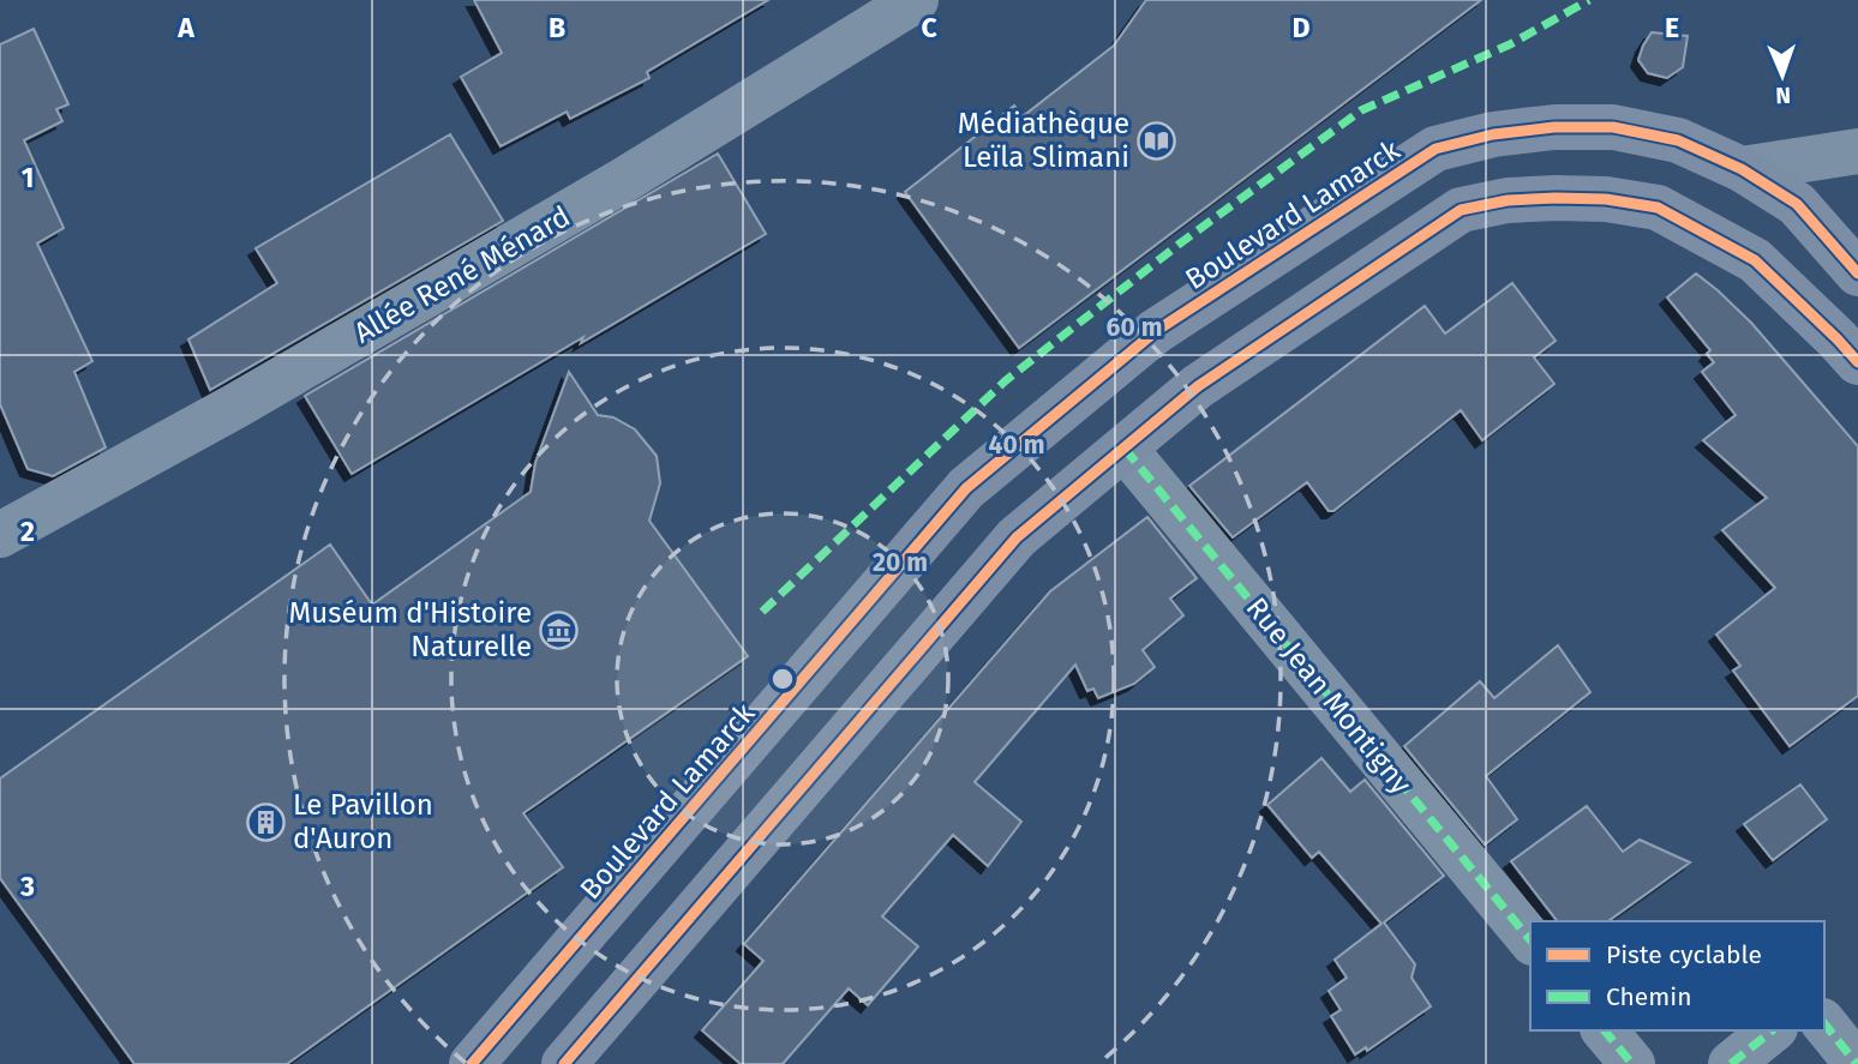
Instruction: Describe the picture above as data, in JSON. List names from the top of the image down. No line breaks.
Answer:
{"streets":{"main road":["Boulevard Lamarck"],"street":["Allée René Ménard","Rue Jean Montigny"]},"places":{"library":["Médiathèque Leïla Slimani"],"museum":["Muséum d'Histoire Naturelle"],"building":["Le Pavillon d'Auron"]},"legend":["Piste cyclable","Chemin"],"north":"bottom","grid":{"columns":["A","B","C","D","E"],"rows":["1","2","3"]},"rings":["60 m","40 m","20 m"]}
